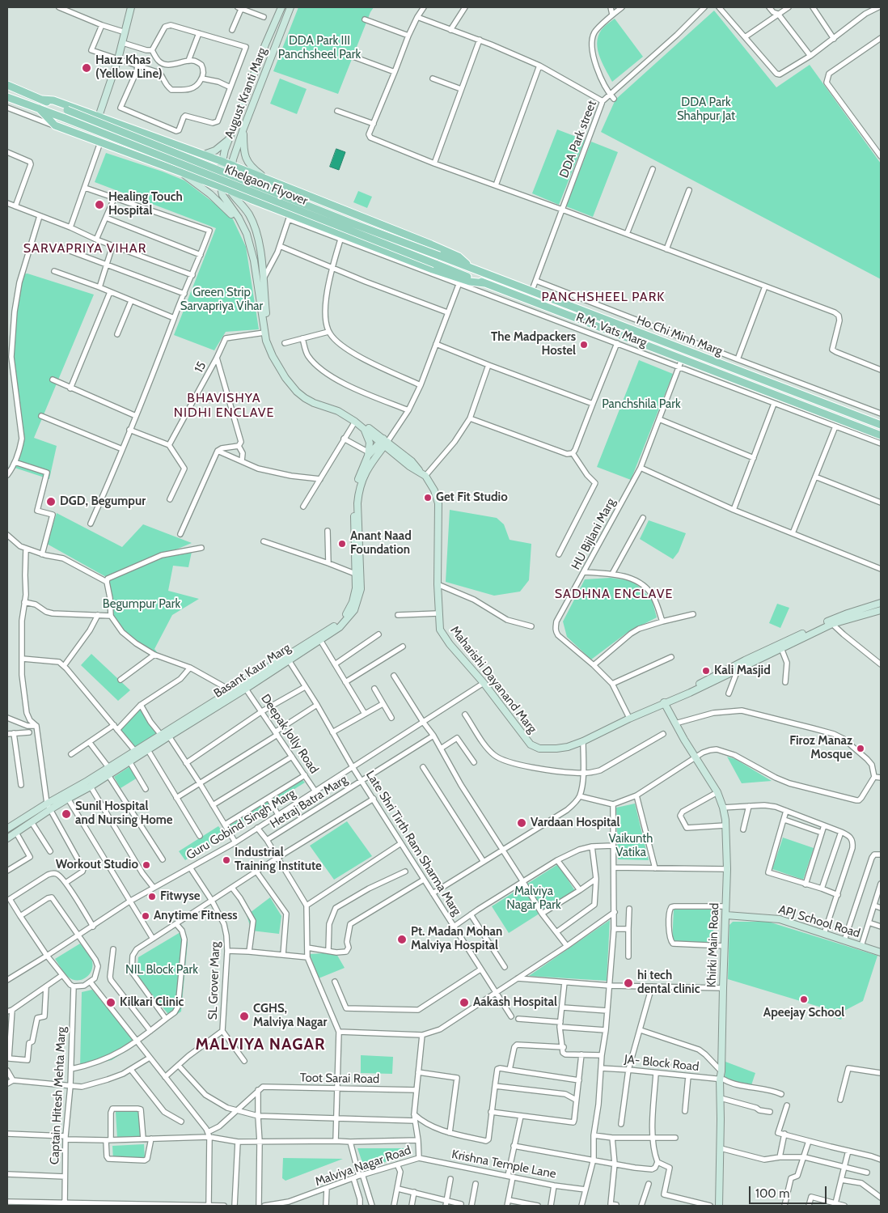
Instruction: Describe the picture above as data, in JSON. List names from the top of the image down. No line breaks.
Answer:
{"streets":{"main road":["August Kranti Marg","Khelgaon Flyover","Ho Chi Minh Marg","Basant Kaur Marg","Maharishi Dayanand Marg","APJ School Road","Khirki Main Road"],"street":["DDA Park street","R.M. Vats Marg","15","HU Bijlani Marg","Deepak Jolly Road","Hetraj Batra Marg","Guru Gobind Singh Marg","Late Shri Tirth Ram Sharma Marg","SL Grover Marg","JA- Block Road","Toot Sarai Road","Captain Hitesh Mehta Marg","Krishna Temple Lane","Malviya Nagar Road"]},"crossings":[["DDA Park street","Ho Chi Minh Marg"],["Khelgaon Flyover","Ho Chi Minh Marg"],["R.M. Vats Marg","HU Bijlani Marg"],["Ho Chi Minh Marg","HU Bijlani Marg"],["15","Maharishi Dayanand Marg"],["HU Bijlani Marg","Maharishi Dayanand Marg"],["Basant Kaur Marg","Maharishi Dayanand Marg"],["Basant Kaur Marg","Deepak Jolly Road"],["Basant Kaur Marg","Late Shri Tirth Ram Sharma Marg"],["Maharishi Dayanand Marg","Guru Gobind Singh Marg"],["Maharishi Dayanand Marg","Khirki Main Road"],["Deepak Jolly Road","Guru Gobind Singh Marg"],["Hetraj Batra Marg","Late Shri Tirth Ram Sharma Marg"],["Guru Gobind Singh Marg","Late Shri Tirth Ram Sharma Marg"],["Guru Gobind Singh Marg","SL Grover Marg"],["APJ School Road","Khirki Main Road"],["Khirki Main Road","JA- Block Road"],["Toot Sarai Road","Malviya Nagar Road"],["Krishna Temple Lane","Malviya Nagar Road"]],"districts":["SARVAPRIYA VIHAR","PANCHSHEEL PARK","BHAVISHYA NIDHI ENCLAVE","SADHNA ENCLAVE","MALVIYA NAGAR"],"parks":["DDA Park III Panchsheel Park","DDA Park Shahpur Jat","Green Strip Sarvapriya Vihar","Panchshila Park","Begumpur Park","Vaikunth Vatika","Malviya Nagar Park","NIL Block Park"],"places":["Hauz Khas (Yellow Line)","Healing Touch Hospital","The Madpackers Hostel","Get Fit Studio","DGD, Begumpur","Anant Naad Foundation","Kali Masjid","Firoz Manaz Mosque","Sunil Hospital and Nursing Home","Vardaan Hospital","Industrial Training Institute","Workout Studio","Fitwyse","Anytime Fitness","Pt. Madan Mohan Malviya Hospital","hi tech dental clinic","Apeejay School","Kilkari Clinic","Aakash Hospital","CGHS, Malviya Nagar"],"scale_bar":"100 m"}
